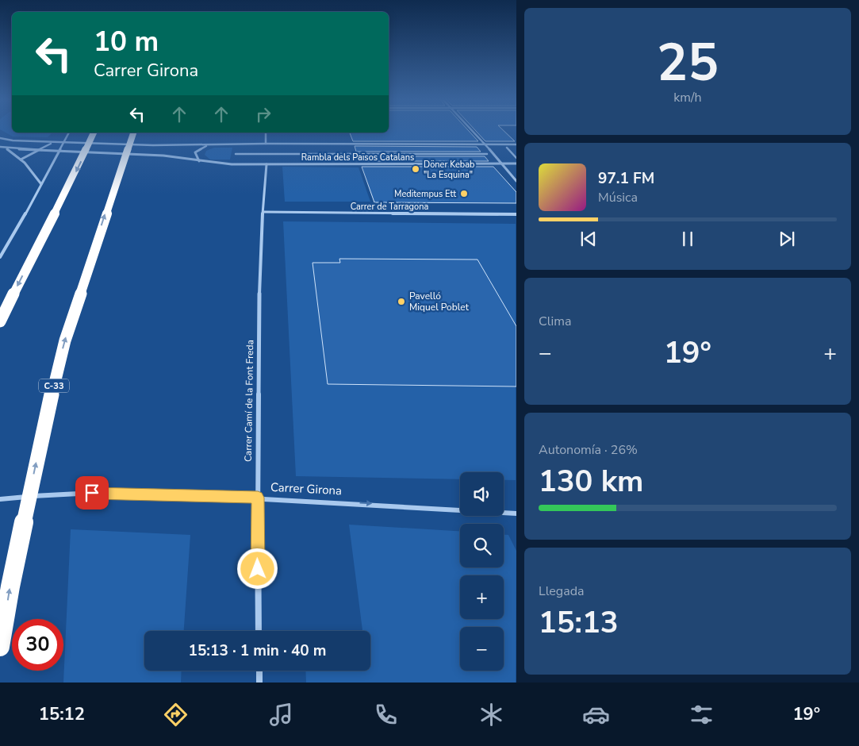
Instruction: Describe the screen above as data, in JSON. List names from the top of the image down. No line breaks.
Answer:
{"streets":{"highway":["C-33"],"street":["Rambla dels Països Catalans","Carrer de Tarragona","Carrer Camí de la Font Freda","Carrer Girona"]},"crossings":[["Rambla dels Països Catalans","Carrer Camí de la Font Freda"],["Carrer de Tarragona","Carrer Camí de la Font Freda"],["Carrer Camí de la Font Freda","Carrer Girona"]],"one_way":["Carrer Girona"],"places":["Döner Kebab \"La Esquina\"","Meditempus Ett","Pavelló Miquel Poblet"],"page":{"tile":[["25","km/h"],"Clima",["Autonomía · 26%","130 km"],["Llegada","15:13"]],"turn":["10 m","Carrer Girona"],"song":["97.1 FM","Música"],"heat":["−","19°","+"],"map_buttons":["+","−"],"limit":"30","trip":"15:13 · 1 min · 40 m","tabs":["15:12","19°"]}}
